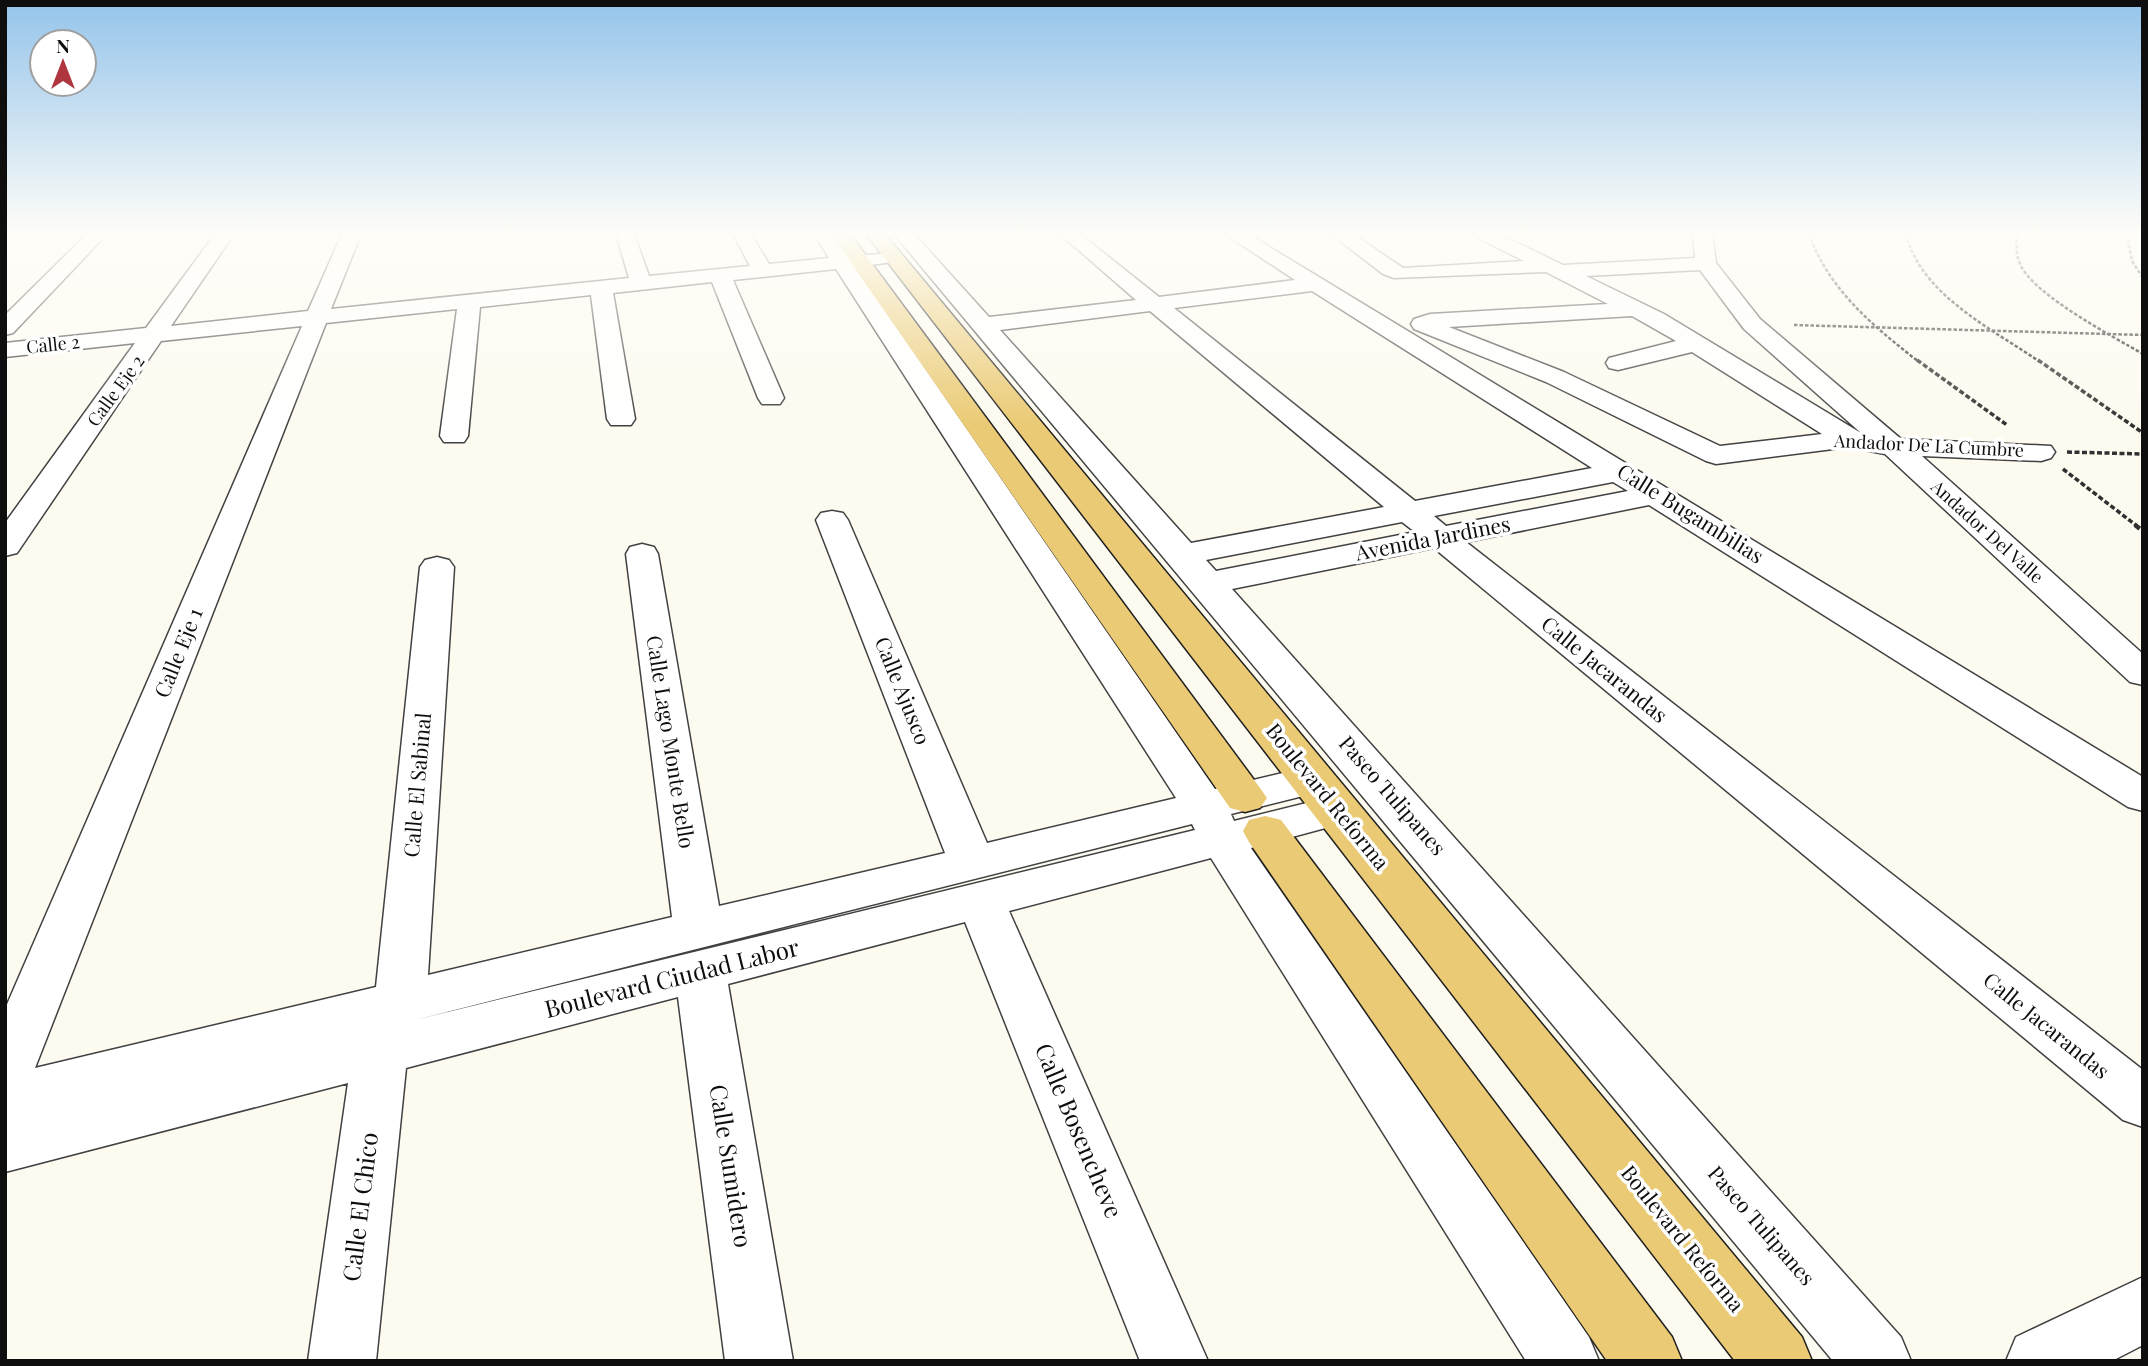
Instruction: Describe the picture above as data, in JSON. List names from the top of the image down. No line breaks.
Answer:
{"streets":{"main road":["Boulevard Reforma"],"street":["Calle 2","Calle Eje 2","Andador De La Cumbre","Calle Bugambilias","Andador Del Valle","Avenida Jardines","Calle Eje 1","Calle Jacarandas","Calle Ajusco","Calle Lago Monte Bello","Calle El Sabinal","Paseo Tulipanes","Boulevard Ciudad Labor","Calle Bosencheve","Calle Sumidero","Calle El Chico"]},"crossings":[["Calle 2","Calle Eje 2"],["Calle 2","Calle Eje 1"],["Andador De La Cumbre","Andador Del Valle"],["Calle Bugambilias","Avenida Jardines"],["Avenida Jardines","Calle Jacarandas"],["Avenida Jardines","Paseo Tulipanes"],["Calle Ajusco","Boulevard Ciudad Labor"],["Calle Ajusco","Calle Bosencheve"],["Calle Lago Monte Bello","Boulevard Ciudad Labor"],["Calle Lago Monte Bello","Calle Sumidero"],["Calle El Sabinal","Boulevard Ciudad Labor"],["Boulevard Reforma","Boulevard Ciudad Labor"],["Boulevard Ciudad Labor","Calle Bosencheve"],["Boulevard Ciudad Labor","Calle Sumidero"],["Boulevard Ciudad Labor","Calle El Chico"]],"north":"top"}
